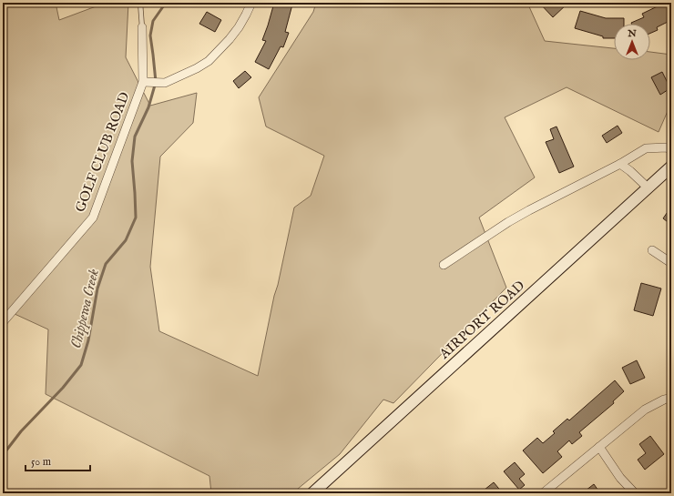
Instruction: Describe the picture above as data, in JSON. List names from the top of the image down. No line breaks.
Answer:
{"streets":{"main road":["AIRPORT ROAD"],"street":["GOLF CLUB ROAD"]},"water":["Chippewa Creek"],"scale_bar":"50 m","north":"top"}
